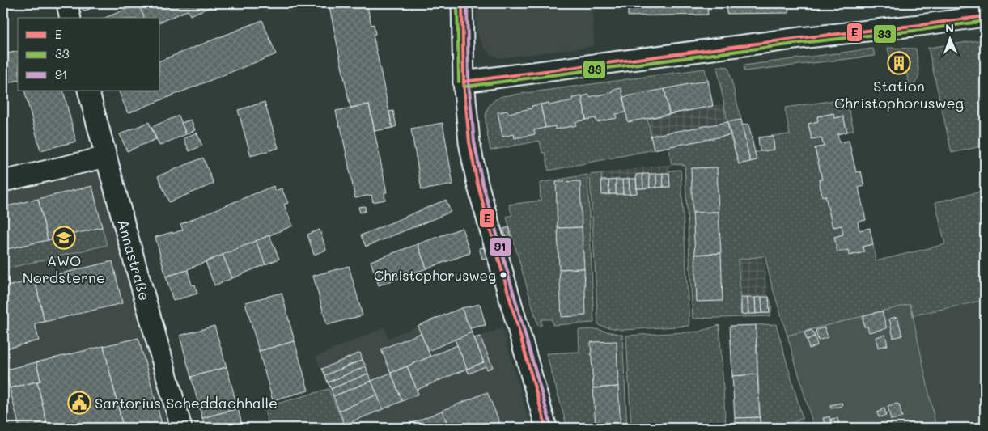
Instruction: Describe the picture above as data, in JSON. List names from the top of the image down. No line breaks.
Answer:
{"streets":{"street":["Annastraße"]},"places":{"building":["Station Christophorusweg"],"school or university":["AWO Nordsterne"],"other":["Christophorusweg"],"public building":["Sartorius Scheddachhalle"]},"lines":["transit line E","transit line 33","transit line 91"],"legend":["E","33","91"],"north":"top"}
